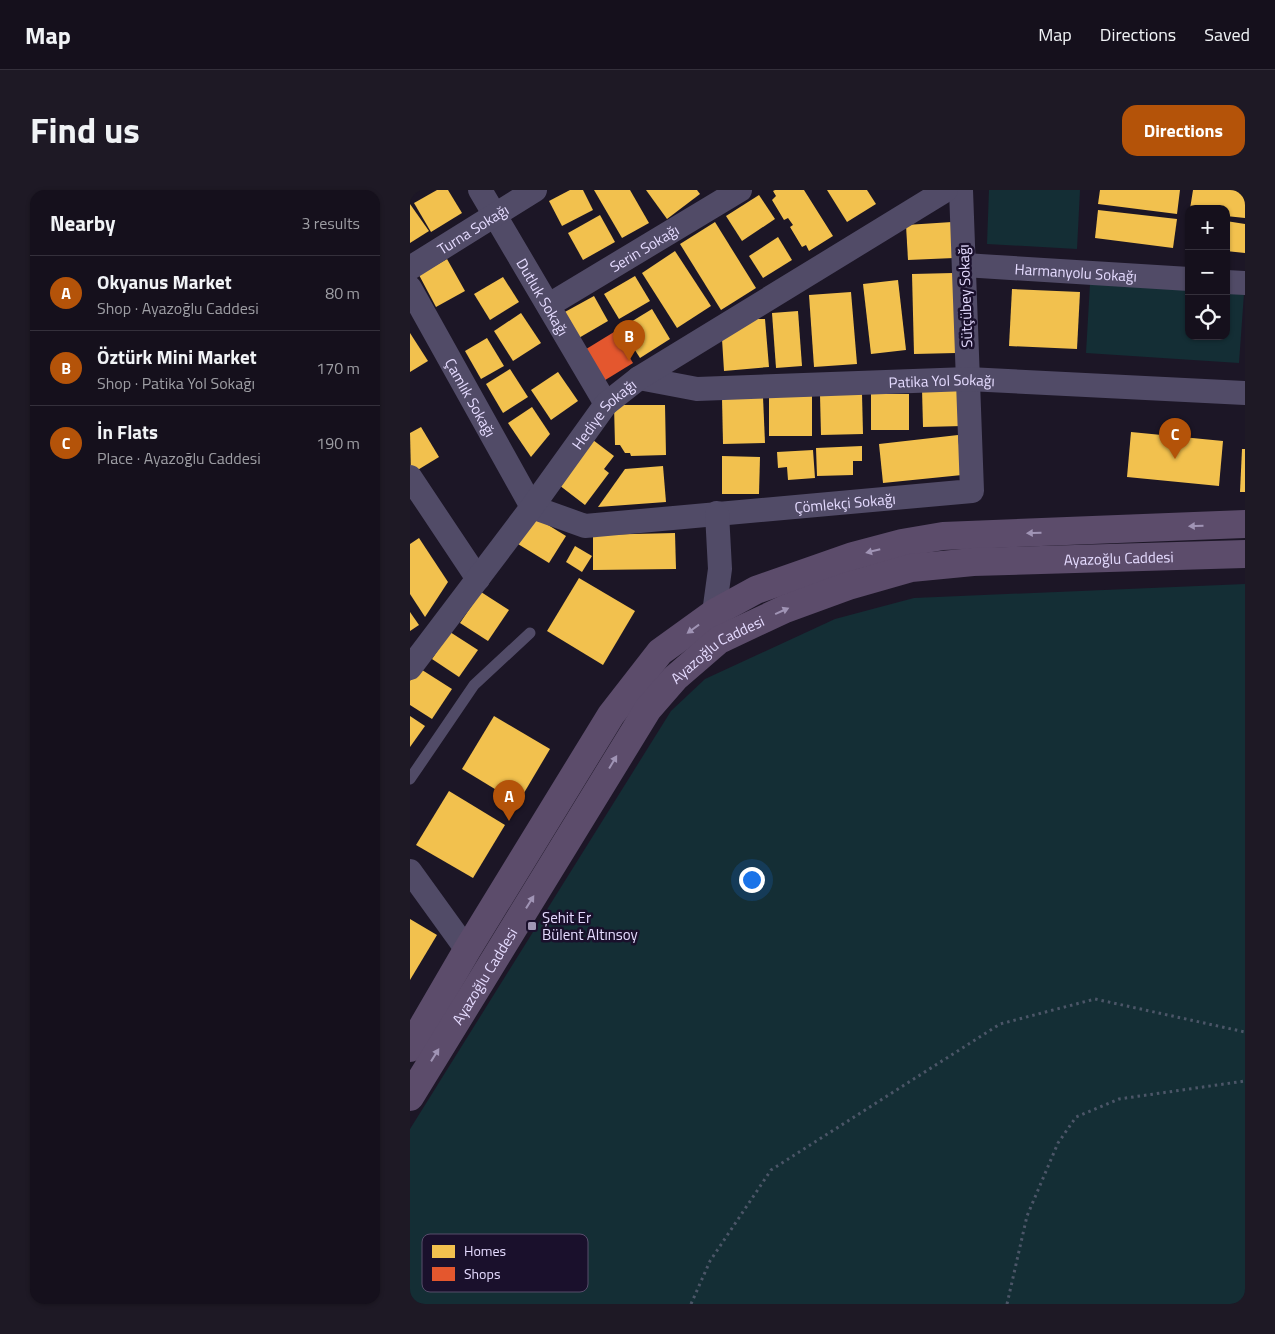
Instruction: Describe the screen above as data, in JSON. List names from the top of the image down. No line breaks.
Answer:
{"streets":{"main road":["Ayazoğlu Caddesi"],"street":["Turna Sokağı","Serin Sokağı","Harmanyolu Sokağı","Sütçübey Sokağı","Dutluk Sokağı","Patika Yol Sokağı","Çamlık Sokağı","Hediye Sokağı","Çömlekçi Sokağı"]},"crossings":[["Turna Sokağı","Dutluk Sokağı"],["Serin Sokağı","Dutluk Sokağı"],["Harmanyolu Sokağı","Sütçübey Sokağı"],["Sütçübey Sokağı","Patika Yol Sokağı"],["Sütçübey Sokağı","Çömlekçi Sokağı"],["Dutluk Sokağı","Hediye Sokağı"],["Patika Yol Sokağı","Hediye Sokağı"],["Çamlık Sokağı","Hediye Sokağı"],["Çamlık Sokağı","Çömlekçi Sokağı"],["Hediye Sokağı","Çömlekçi Sokağı"]],"places":{"transit":["Şehit Er Bülent Altınsoy"]},"legend":["Homes","Shops"],"page":{"header":"Map","nav":["Map","Directions","Saved"],"title":"Find us","buttons":"Directions","heading":["Nearby","3 results"],"map_buttons":["+","−"],"list":[{"mark":"A","name":"Okyanus Market","note":"Shop · Ayazoğlu Caddesi","value":"80 m"},{"mark":"B","name":"Öztürk Mini Market","note":"Shop · Patika Yol Sokağı","value":"170 m"},{"mark":"C","name":"İn Flats","note":"Place · Ayazoğlu Caddesi","value":"190 m"}],"pins":["B","C","A"]}}
